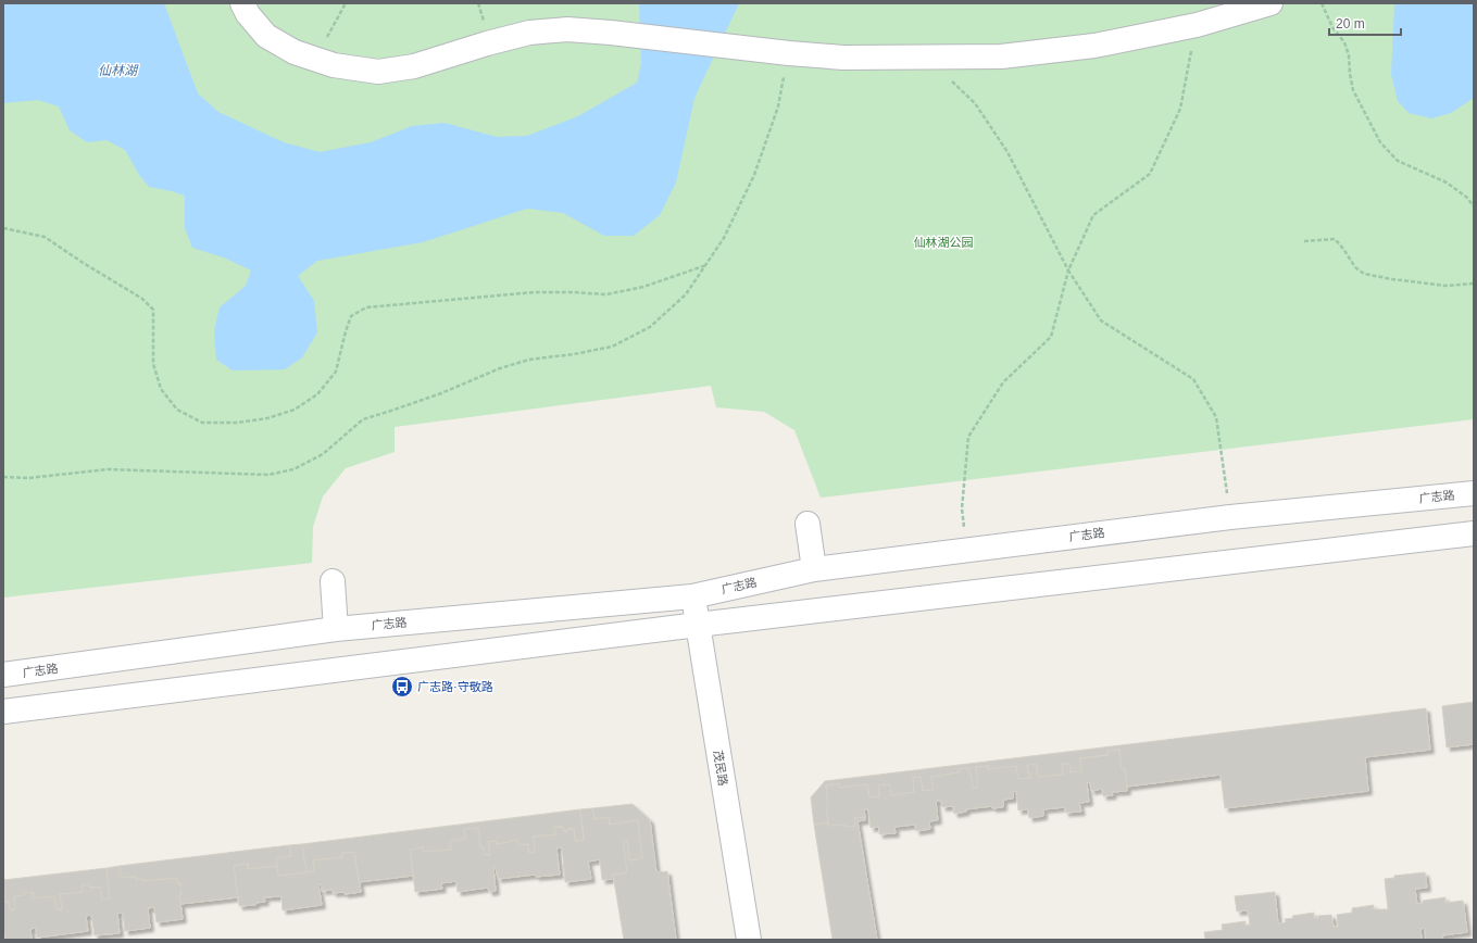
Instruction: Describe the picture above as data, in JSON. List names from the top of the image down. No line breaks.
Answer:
{"streets":{"street":["广志路","茂民路"]},"crossings":[["广志路","茂民路"]],"water":["仙林湖"],"parks":["仙林湖公园"],"places":{"bus stop":["广志路·守敬路"]},"scale_bar":"20 m"}
